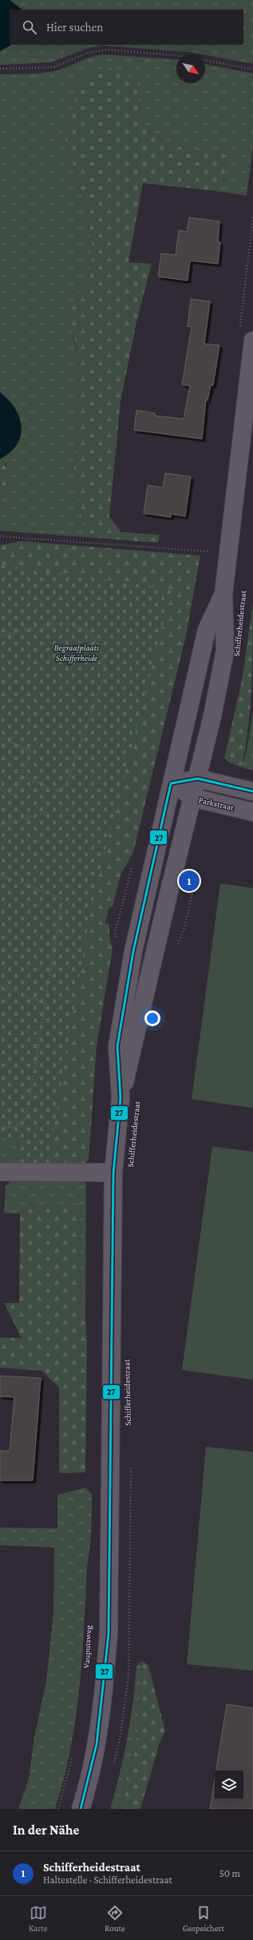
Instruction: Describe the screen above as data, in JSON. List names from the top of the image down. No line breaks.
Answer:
{"streets":{"street":["Schifferheidestraat","Parkstraat"]},"crossings":[["Schifferheidestraat","Parkstraat"]],"parks":["Begraafplaats Schifferheide"],"lines":["transit line 27"],"north":"bottom right","page":{"search":"Hier suchen","pins":"1","heading":"In der Nähe","list":[{"mark":"1","name":"Schifferheidestraat","note":"Haltestelle · Schifferheidestraat","value":"50 m"}],"nav":["Karte","Route","Gespeichert"]}}
